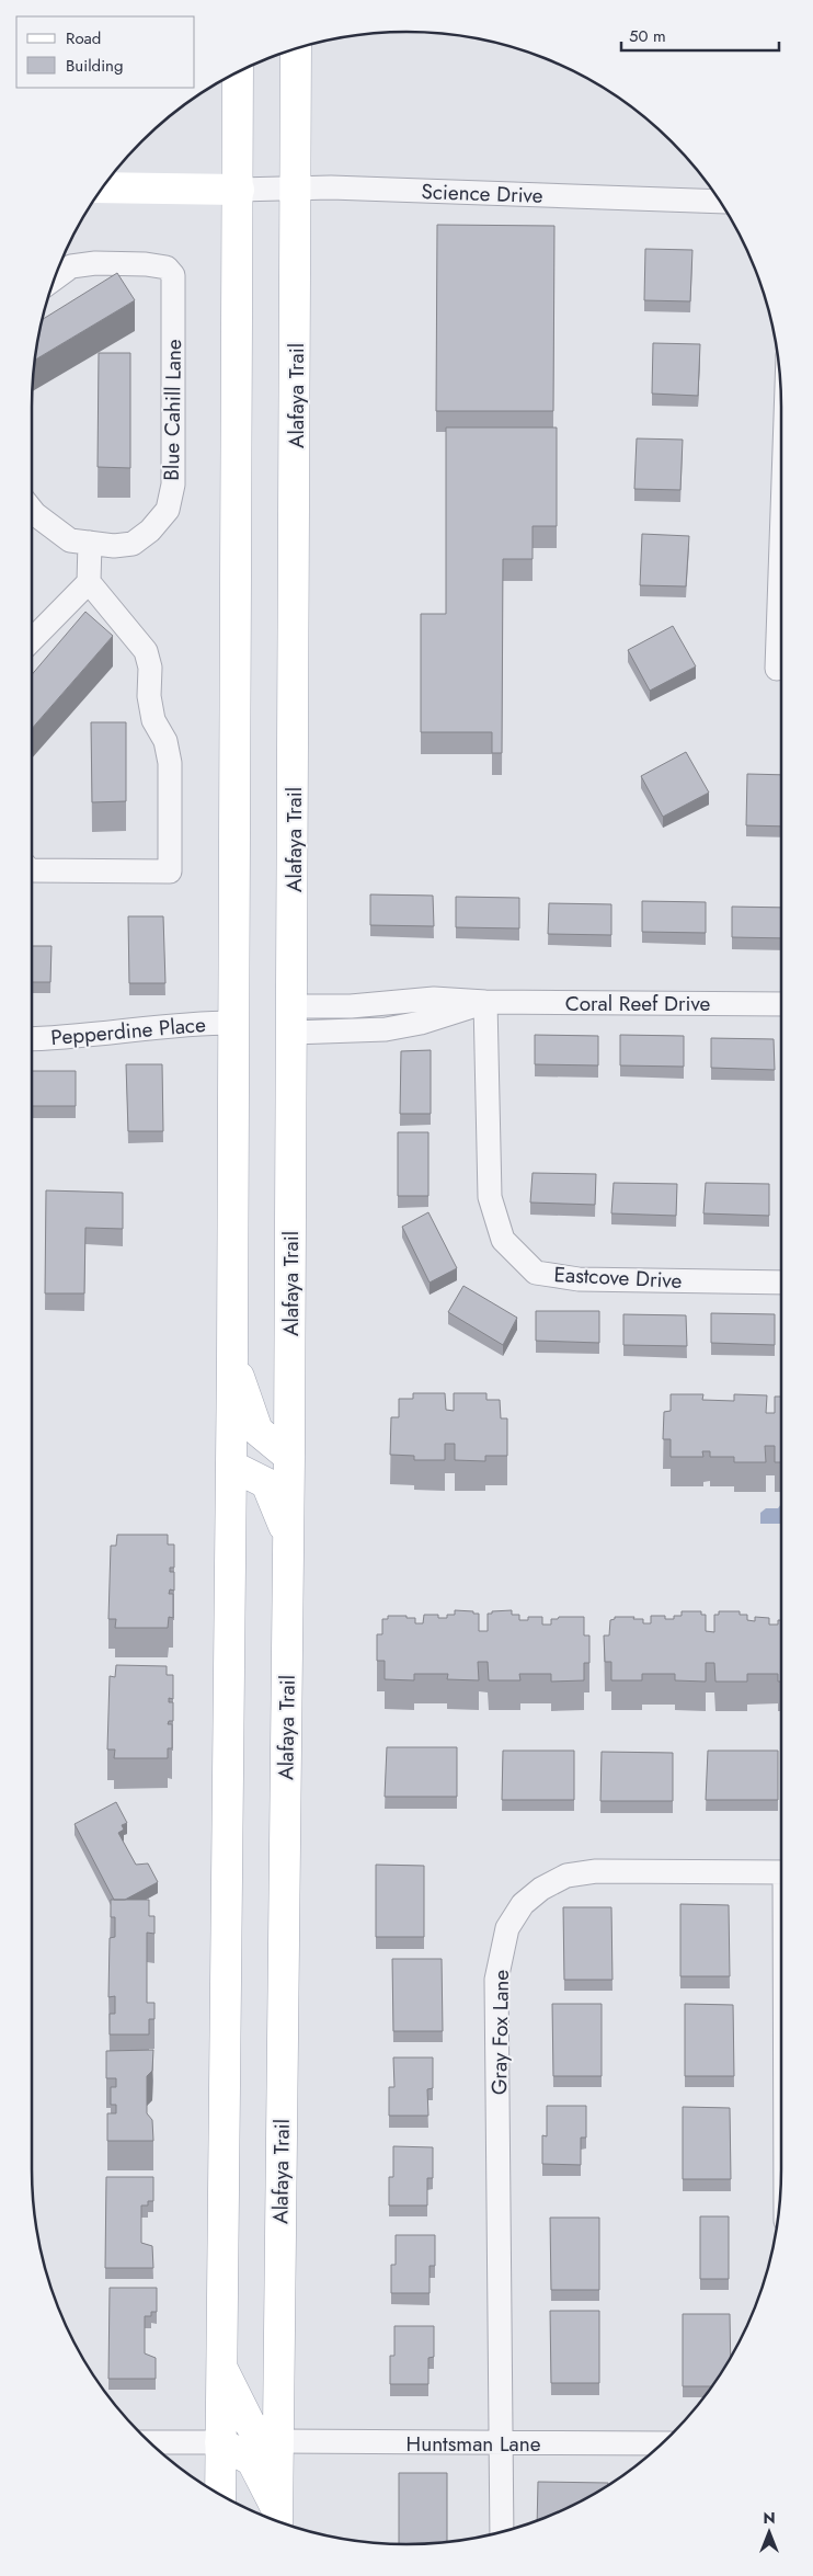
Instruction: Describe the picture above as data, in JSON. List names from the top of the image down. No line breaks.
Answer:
{"streets":{"main road":["Alafaya Trail"],"street":["Science Drive","Blue Cahill Lane","Coral Reef Drive","Pepperdine Place","Eastcove Drive","Gray Fox Lane","Huntsman Lane"]},"crossings":[["Science Drive","Alafaya Trail"],["Alafaya Trail","Coral Reef Drive"],["Alafaya Trail","Huntsman Lane"],["Coral Reef Drive","Eastcove Drive"],["Gray Fox Lane","Huntsman Lane"]],"legend":["Road","Building"],"scale_bar":"50 m","north":"top"}
